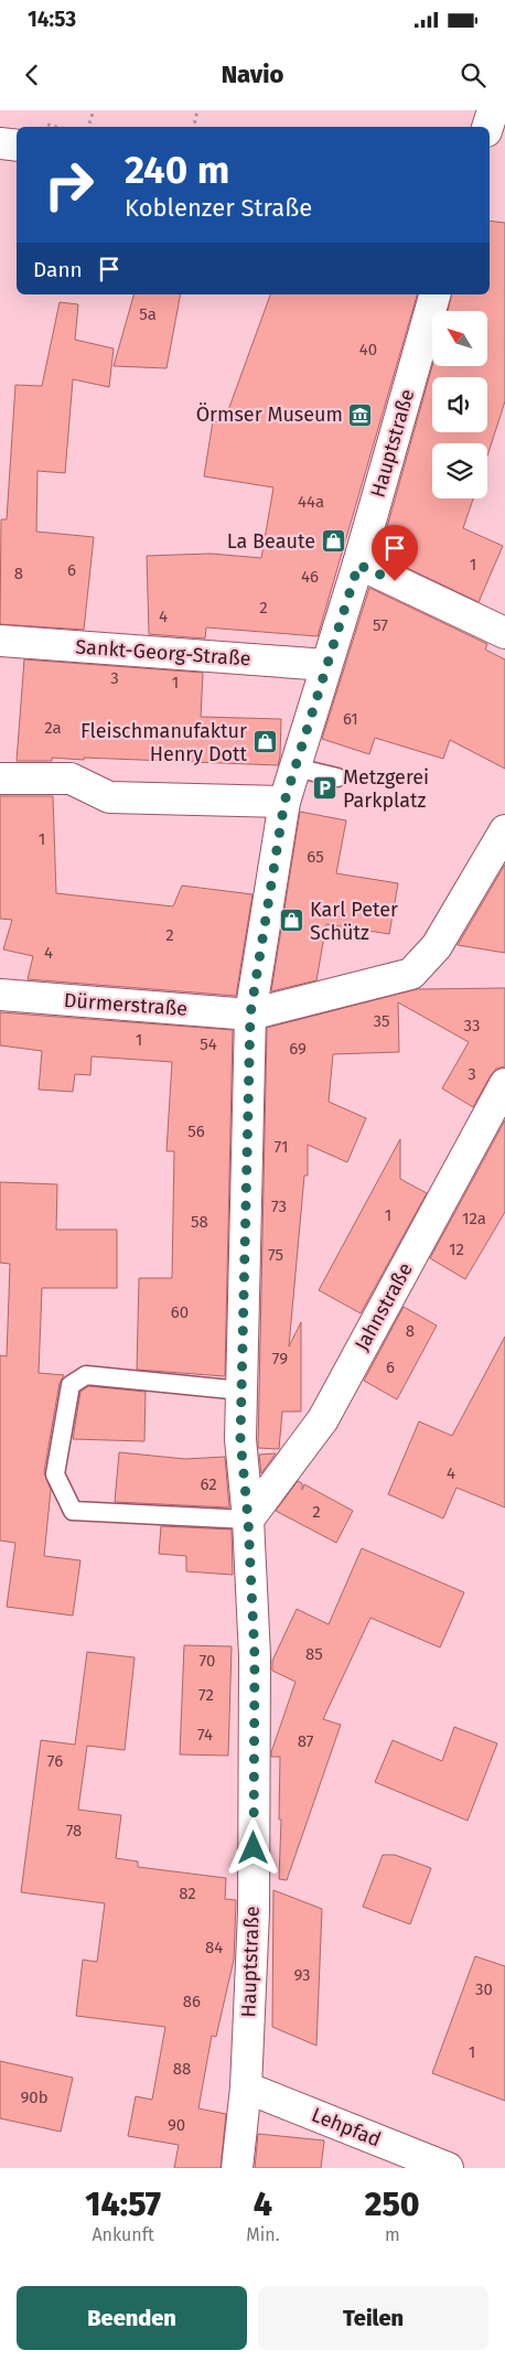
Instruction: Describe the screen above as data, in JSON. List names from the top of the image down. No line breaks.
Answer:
{"streets":{"street":["Hauptstraße","Sankt-Georg-Straße","Dürmerstraße","Jahnstraße","Lehpfad"]},"crossings":[["Hauptstraße","Sankt-Georg-Straße"],["Hauptstraße","Dürmerstraße"],["Hauptstraße","Jahnstraße"],["Hauptstraße","Lehpfad"]],"places":{"museum":["Örmser Museum"],"shop":["La Beaute","Fleischmanufaktur Henry Dott","Karl Peter Schütz"],"parking":["Metzgerei Parkplatz"]},"house_numbers":["5a","40","44a","1","6","8","46","2","4","57","3","1","61","2a","1","65","2","4","35","33","1","54","69","3","56","71","73","1","12a","58","12","75","60","8","79","6","4","62","2","85","70","72","74","87","76","78","82","84","93","30","86","1","88","90b","90"],"north":"top left","page":{"status":"14:53","header":"Navio","turn":["240 m","Koblenzer Straße"],"then":"Dann","eta":["14:57","Ankunft","4","Min.","250","m"],"buttons":["Beenden","Teilen"]}}
